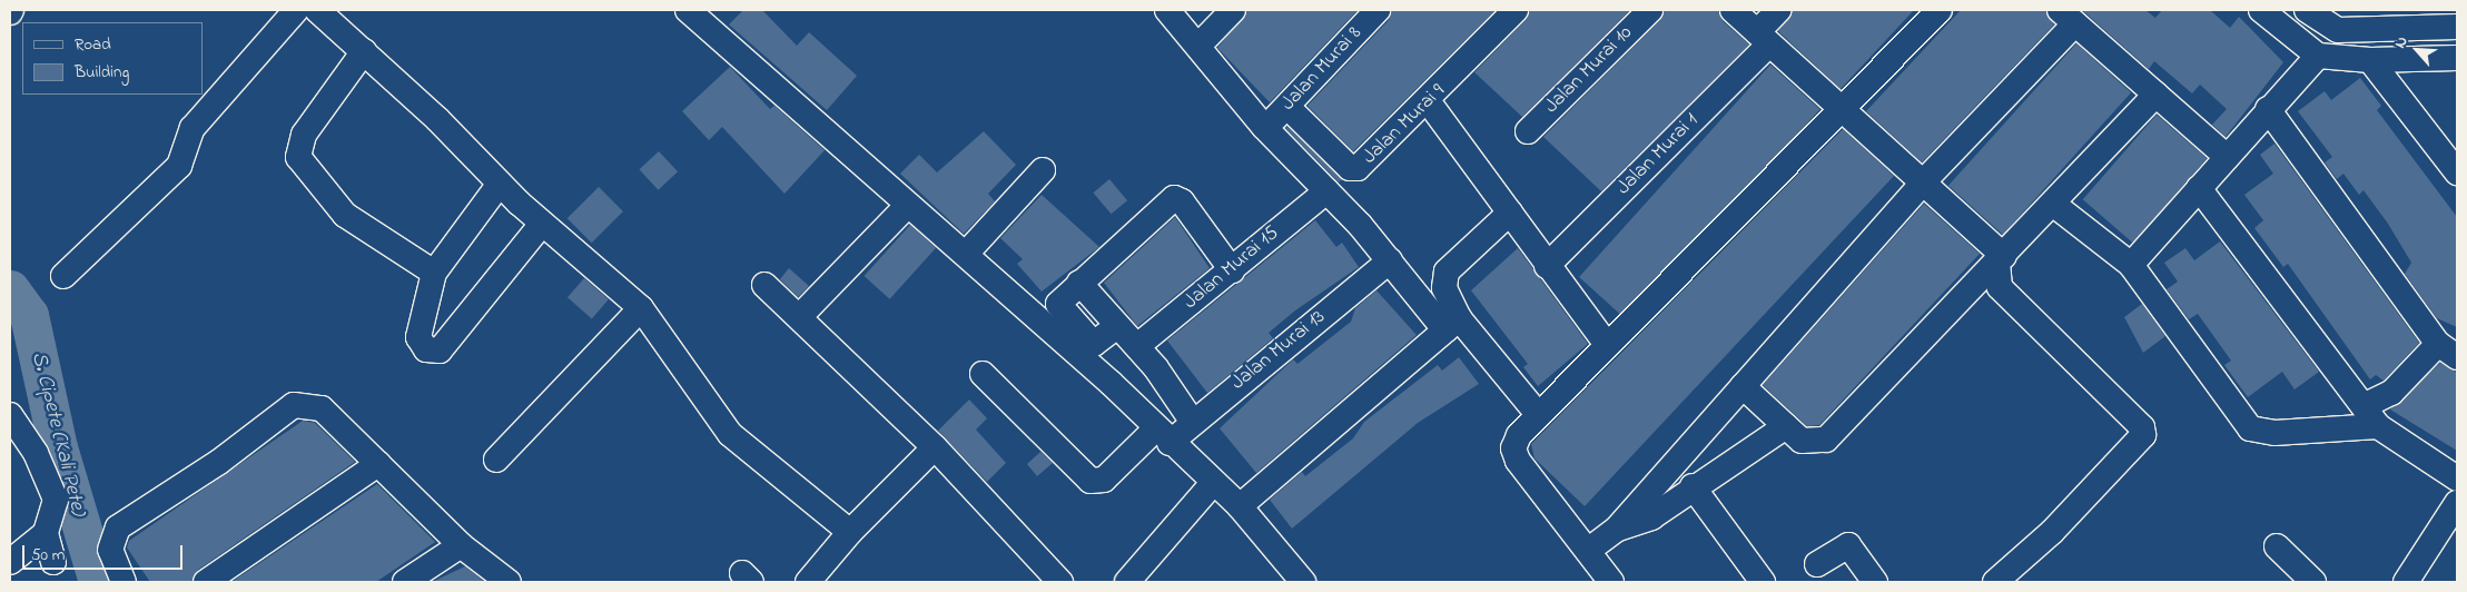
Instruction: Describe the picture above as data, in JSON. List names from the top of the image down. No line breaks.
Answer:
{"streets":{"street":["Jalan Murai 8","Jalan Murai 10","Jalan Murai 9","Jalan Murai 1","Jalan Murai 15","Jalan Murai 13"]},"crossings":[["Jalan Murai 8","Jalan Murai 9"]],"water":["S. Cipete (Kali Pete)"],"legend":["Road","Building"],"scale_bar":"50 m","north":"top left"}
